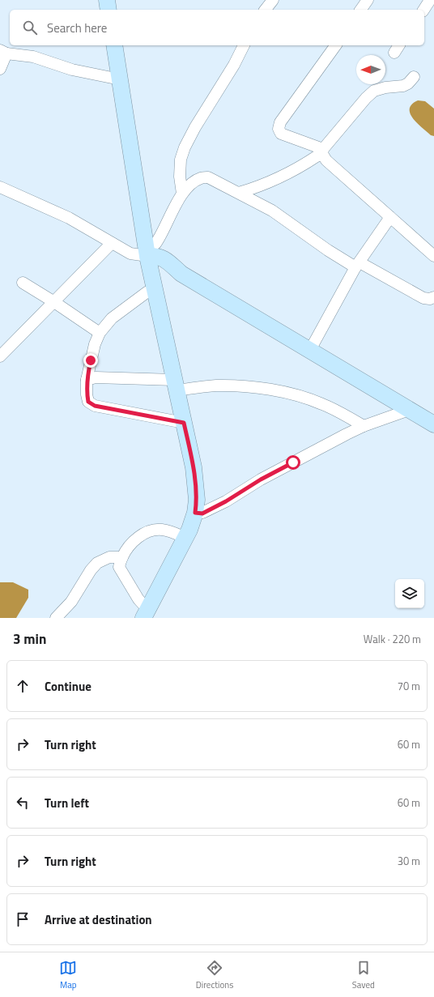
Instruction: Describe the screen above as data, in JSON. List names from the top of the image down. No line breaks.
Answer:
{"north":"left","page":{"search":"Search here","heading":["3 min","Walk · 220 m"],"list":[["Continue","70 m"],["Turn right","60 m"],["Turn left","60 m"],["Turn right","30 m"],"Arrive at destination"],"nav":["Map","Directions","Saved"]}}
